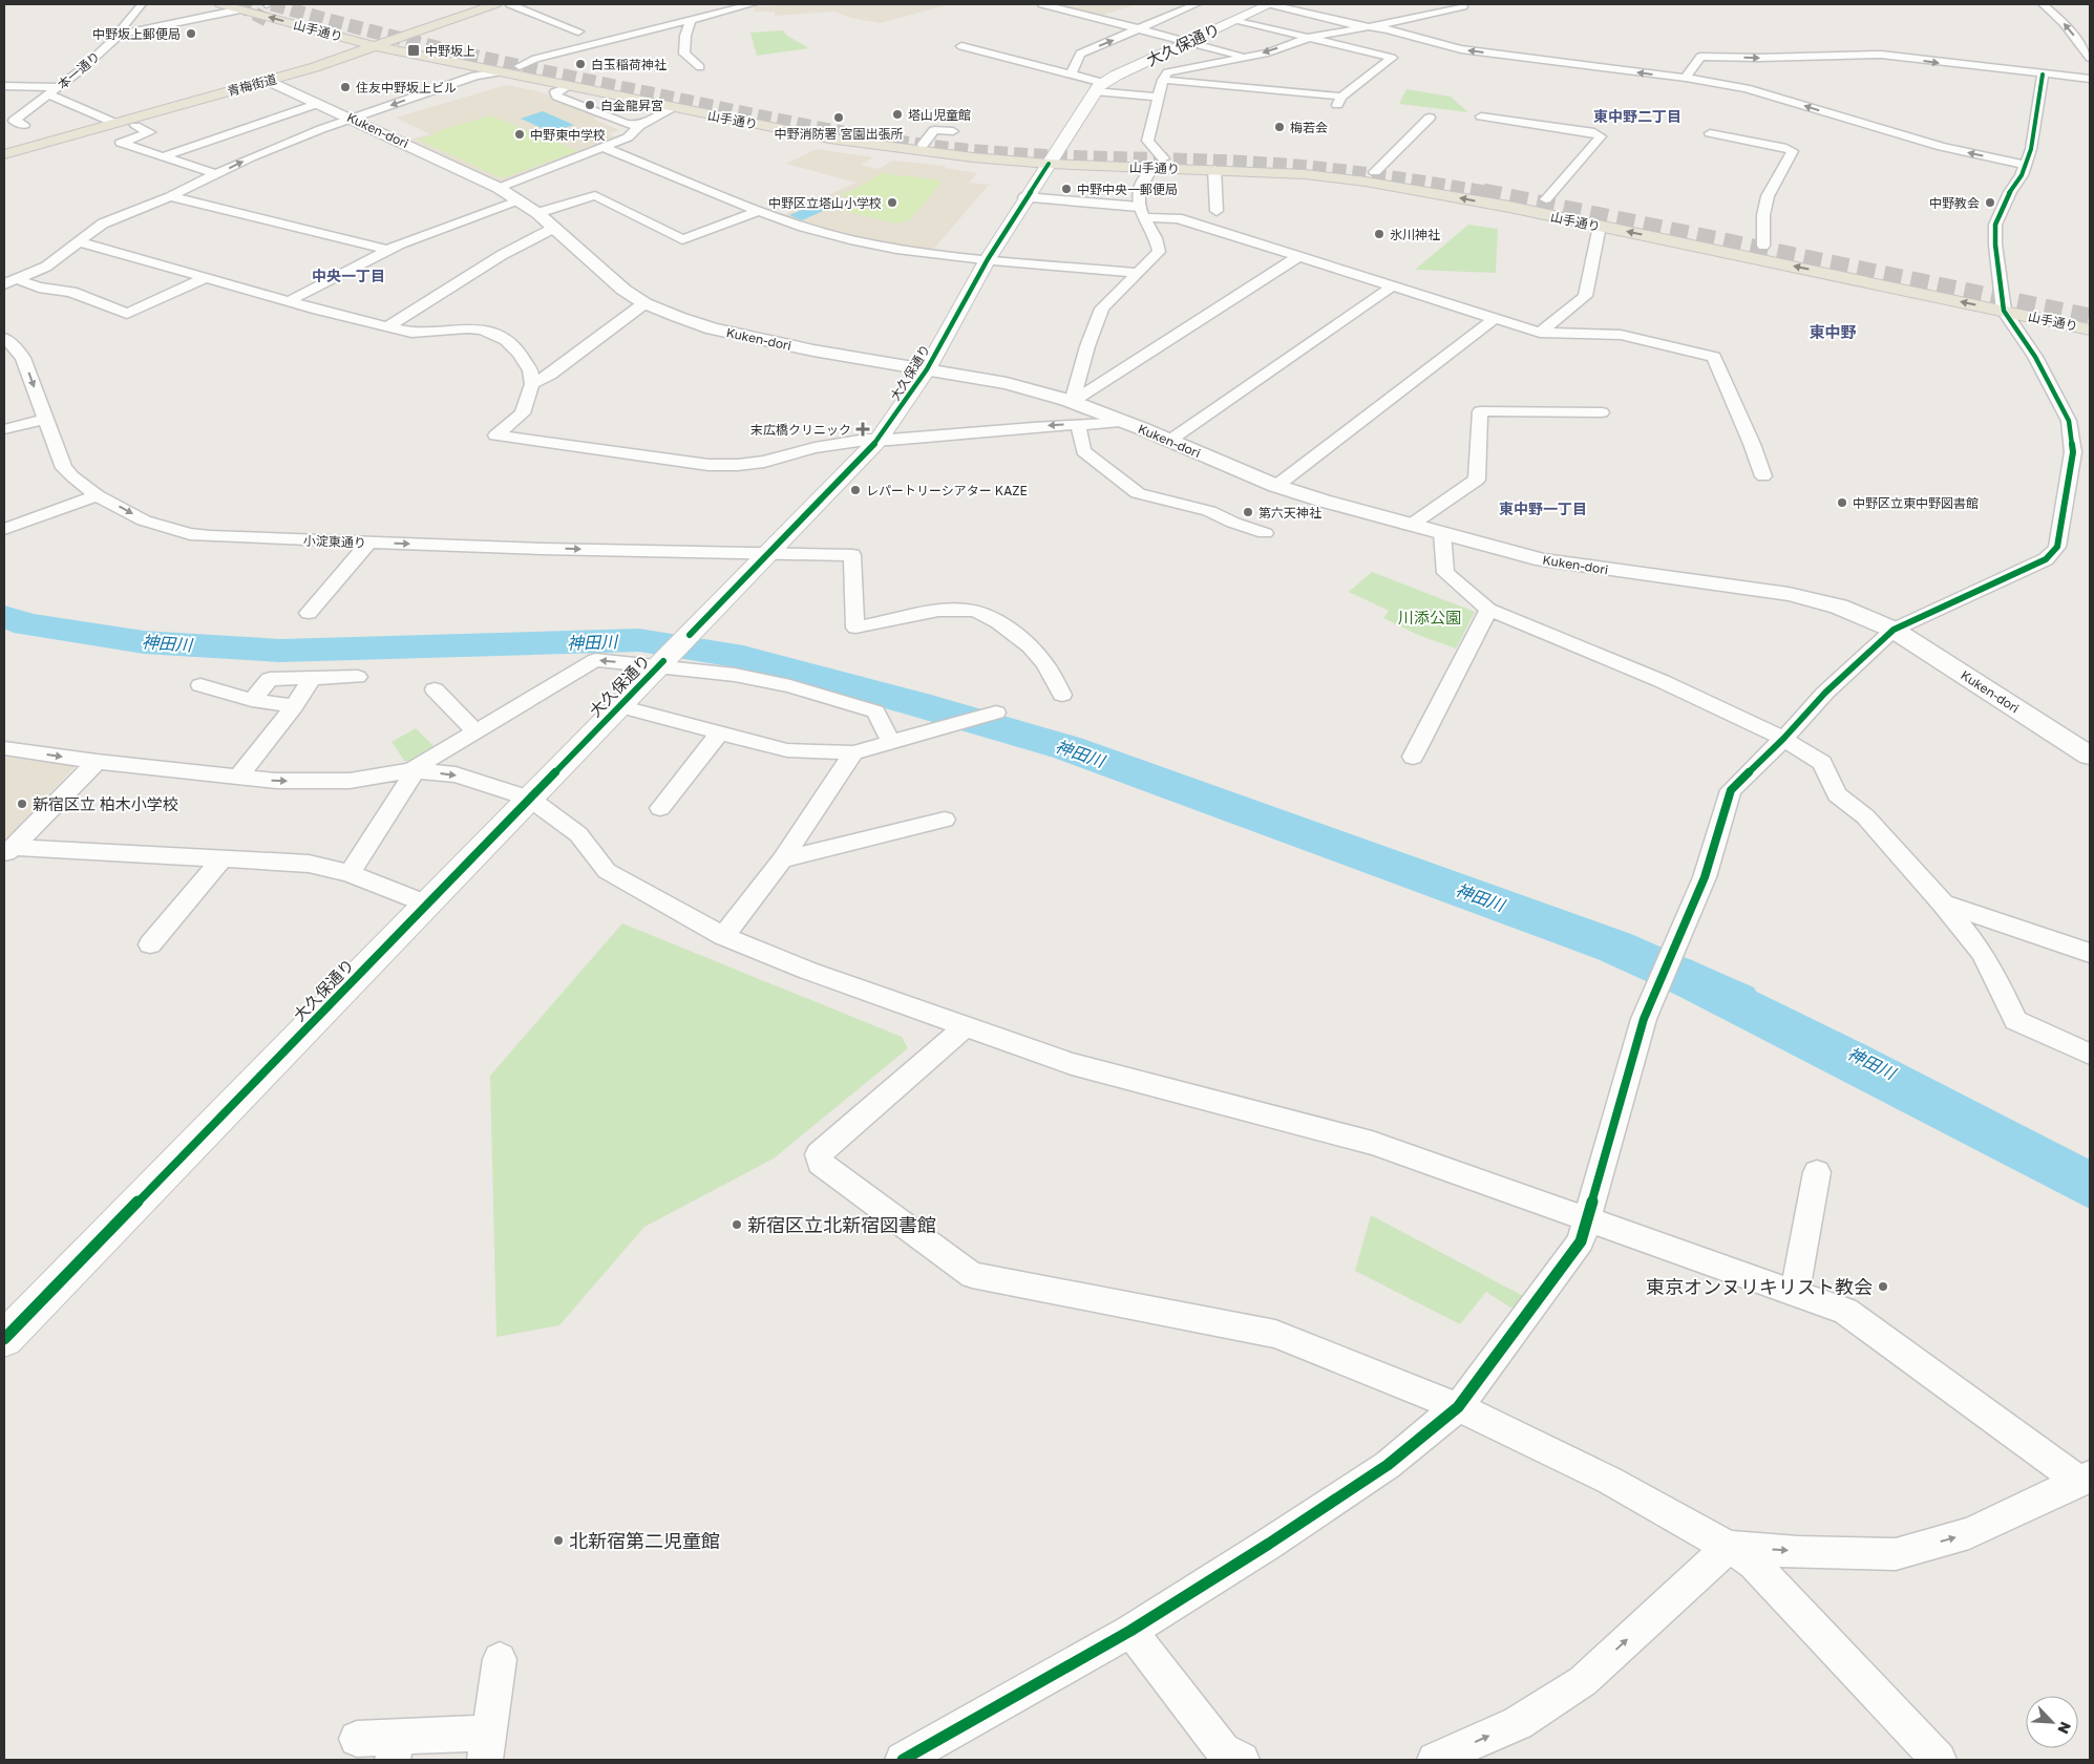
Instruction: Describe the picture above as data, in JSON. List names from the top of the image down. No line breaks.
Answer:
{"streets":{"main road":["山手通り","大久保通り","青梅街道"],"street":["本一通り","Kuken-dori","小淀東通り"]},"crossings":[["山手通り","大久保通り"],["山手通り","青梅街道"],["大久保通り","Kuken-dori"],["大久保通り","小淀東通り"],["青梅街道","Kuken-dori"]],"districts":["東中野二丁目","中央一丁目","東中野","東中野一丁目"],"water":["神田川"],"parks":["川添公園"],"places":{"other":["中野坂上郵便局","白玉稲荷神社","住友中野坂上ビル","白金龍昇宮","塔山児童館","中野消防署 宮園出張所","梅若会","中野東中学校","中野中央一郵便局","中野区立塔山小学校","中野教会","氷川神社","レパートリーシアター KAZE","中野区立東中野図書館","第六天神社","新宿区立 柏木小学校","新宿区立北新宿図書館","東京オンヌリキリスト教会","北新宿第二児童館"],"transit":["中野坂上"],"health":["末広橋クリニック"]},"north":"bottom right"}
